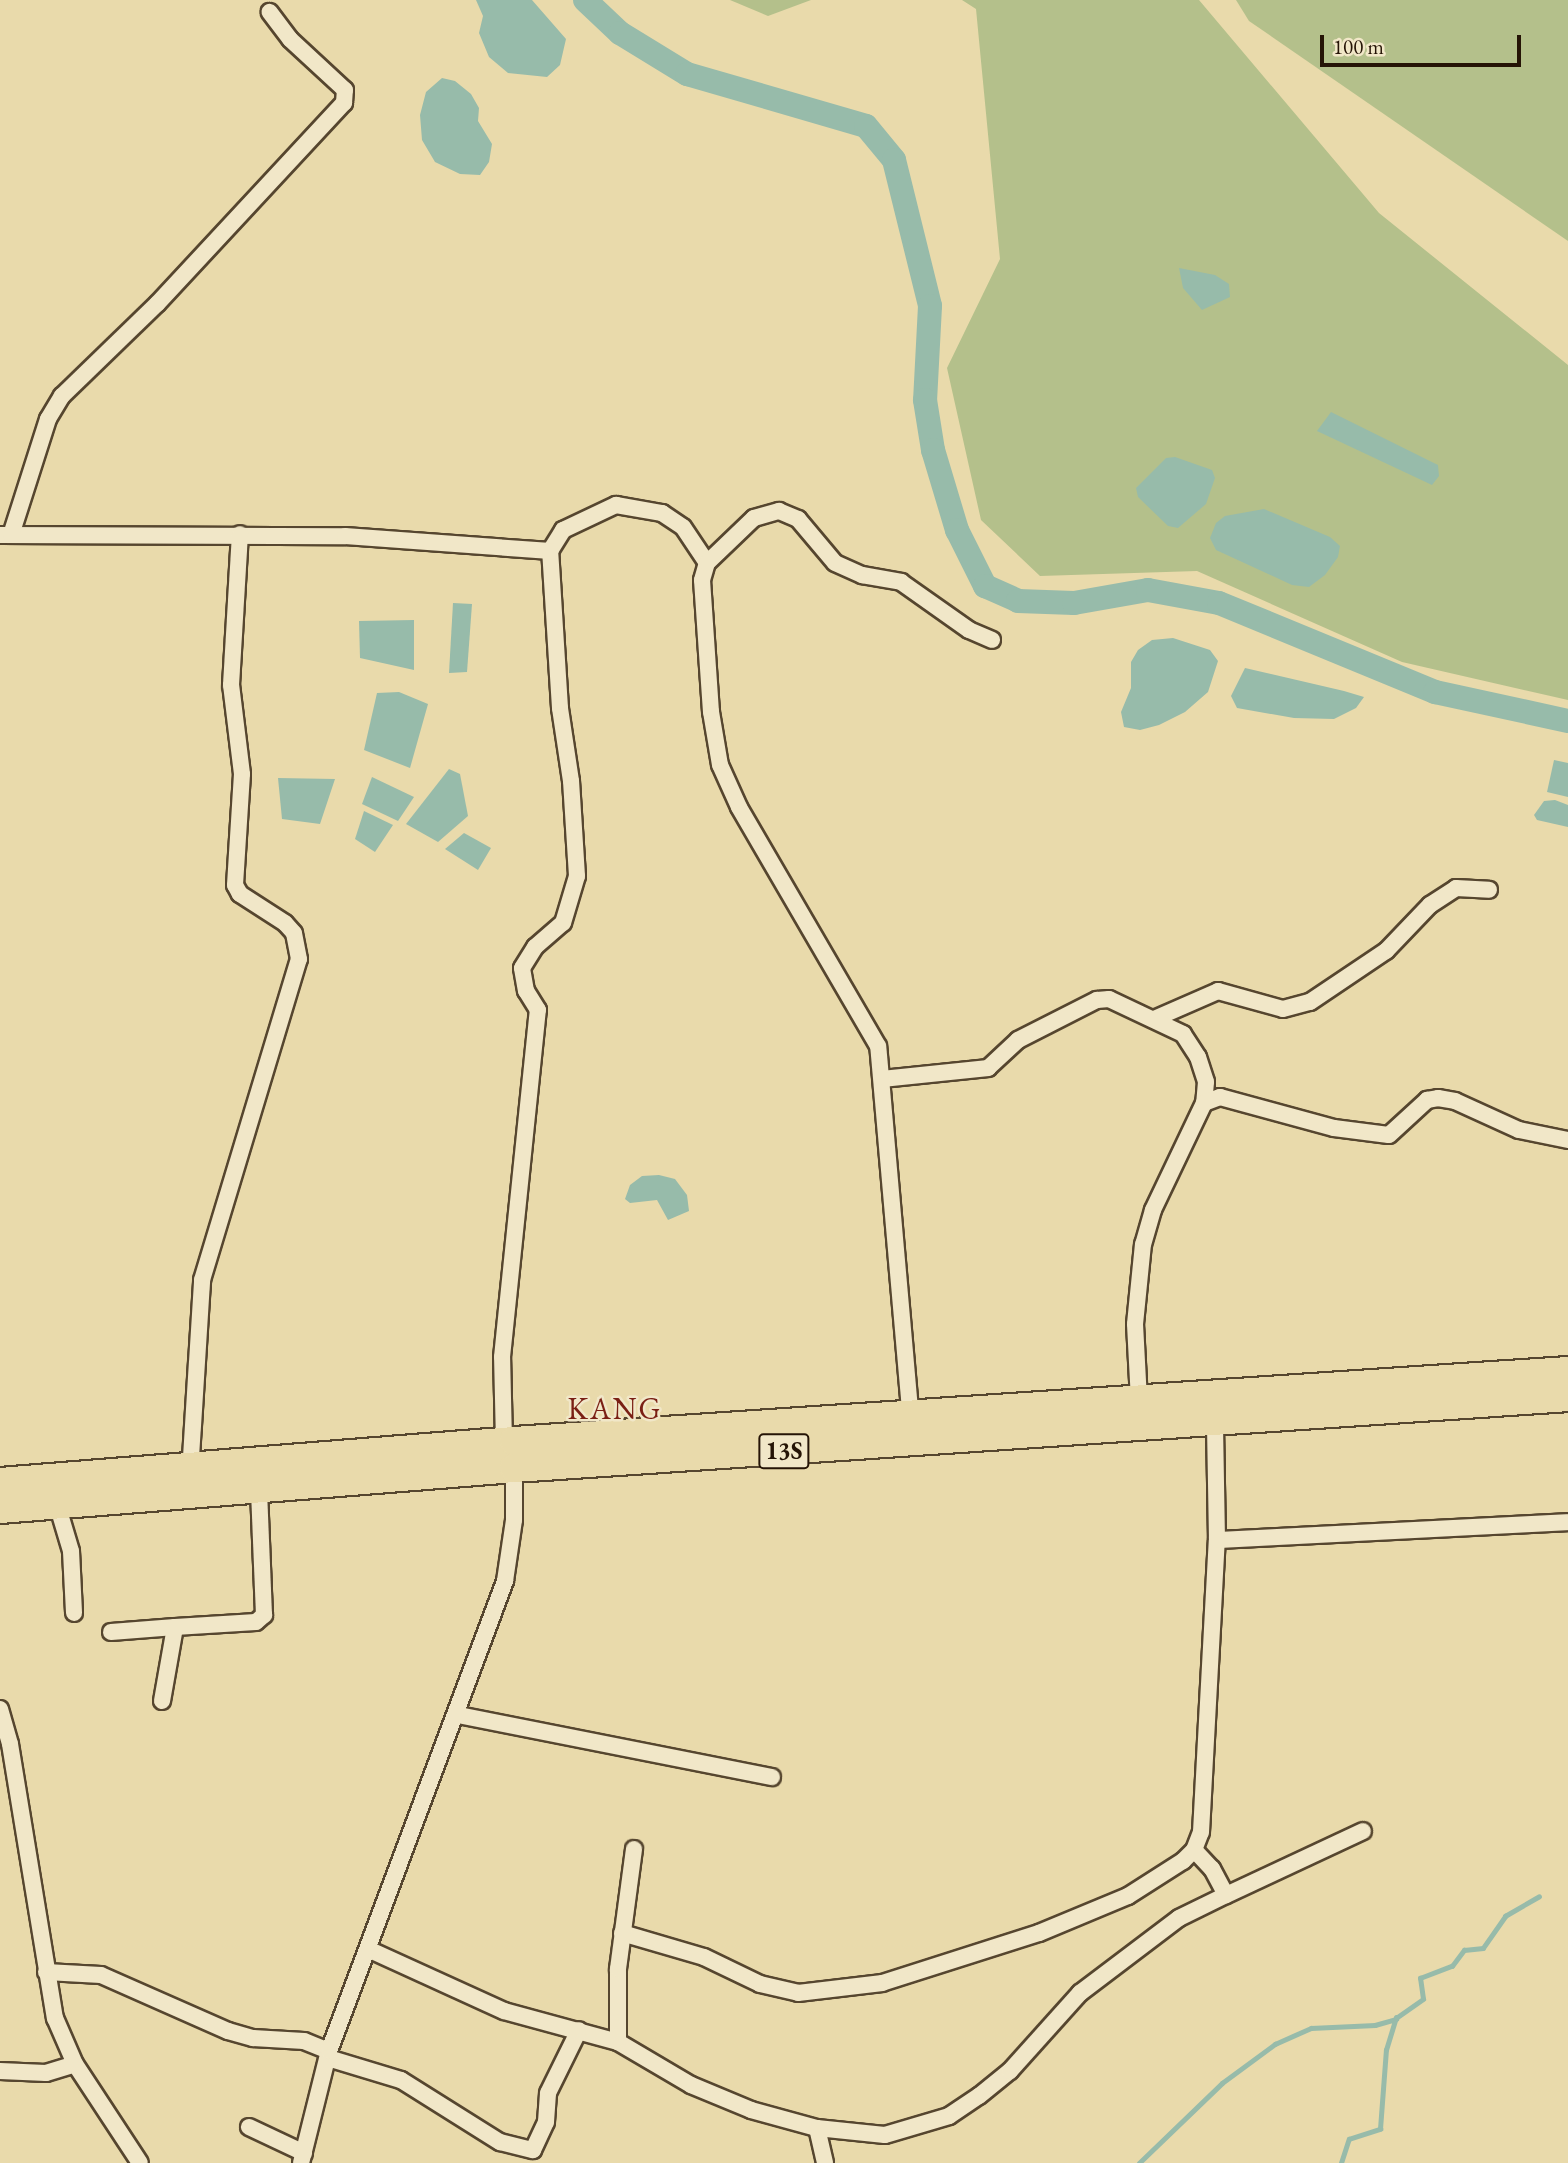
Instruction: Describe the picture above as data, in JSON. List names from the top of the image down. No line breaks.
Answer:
{"streets":{"highway":["13S"]},"districts":["KANG"],"scale_bar":"100 m"}
